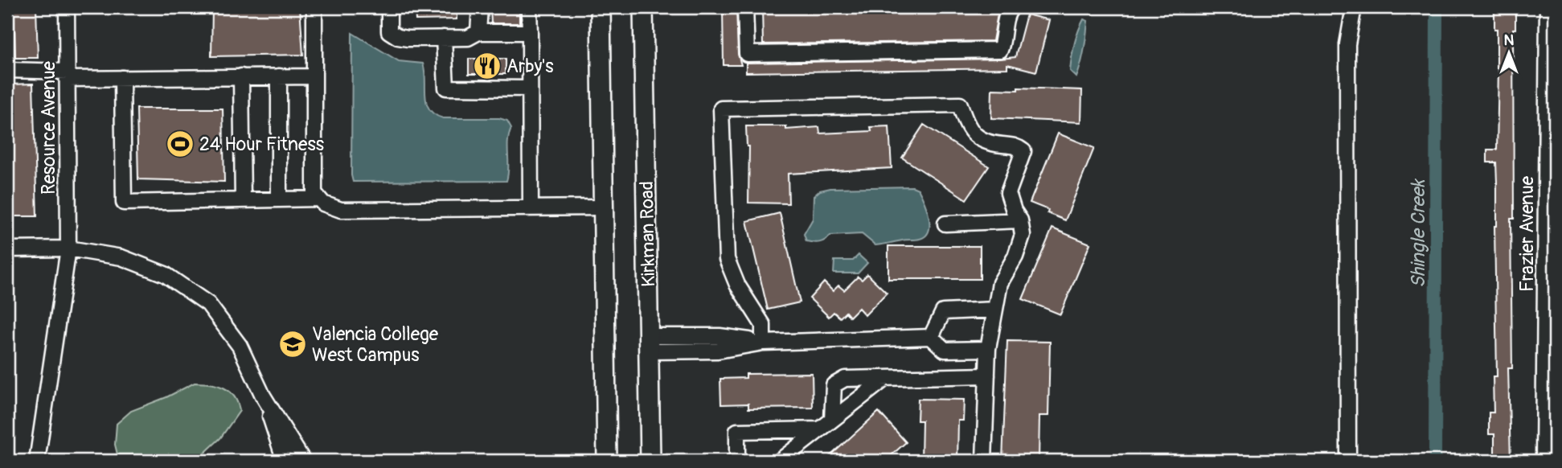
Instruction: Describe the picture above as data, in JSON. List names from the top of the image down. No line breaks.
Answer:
{"streets":{"main road":["Kirkman Road"],"street":["Resource Avenue","Frazier Avenue"]},"water":["Shingle Creek"],"places":{"restaurant":["Arby's"],"sports":["24 Hour Fitness"],"school or university":["Valencia College West Campus"]},"north":"top"}
